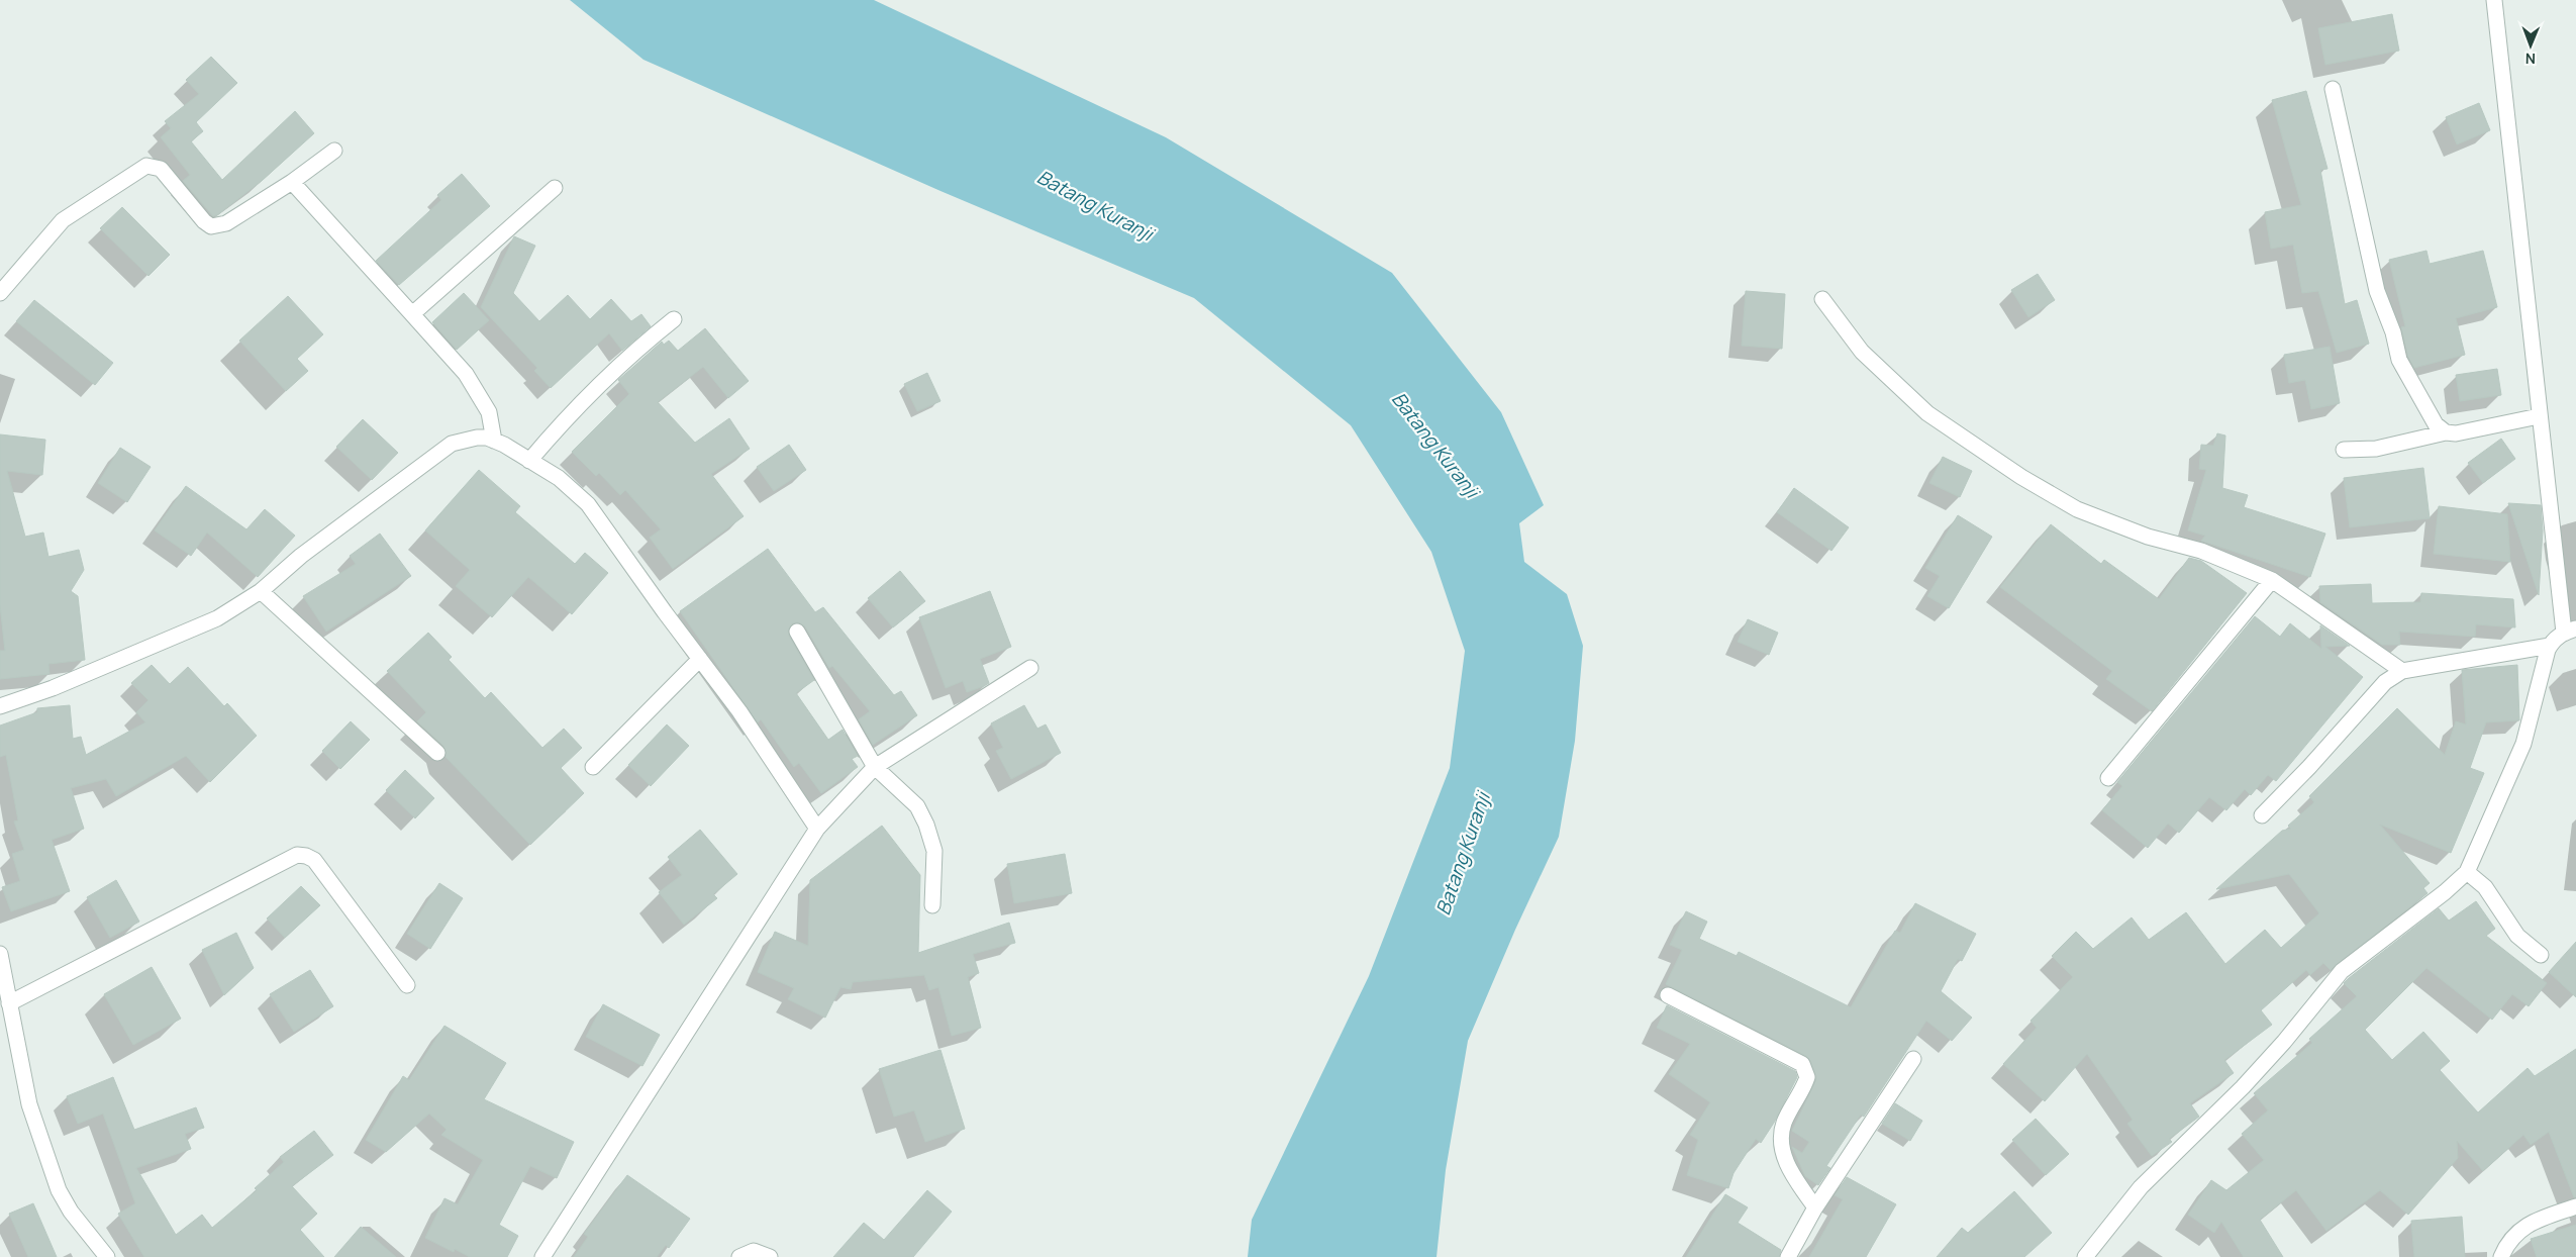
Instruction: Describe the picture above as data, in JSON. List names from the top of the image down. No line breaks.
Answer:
{"water":["Batang Kuranji"],"north":"bottom"}
